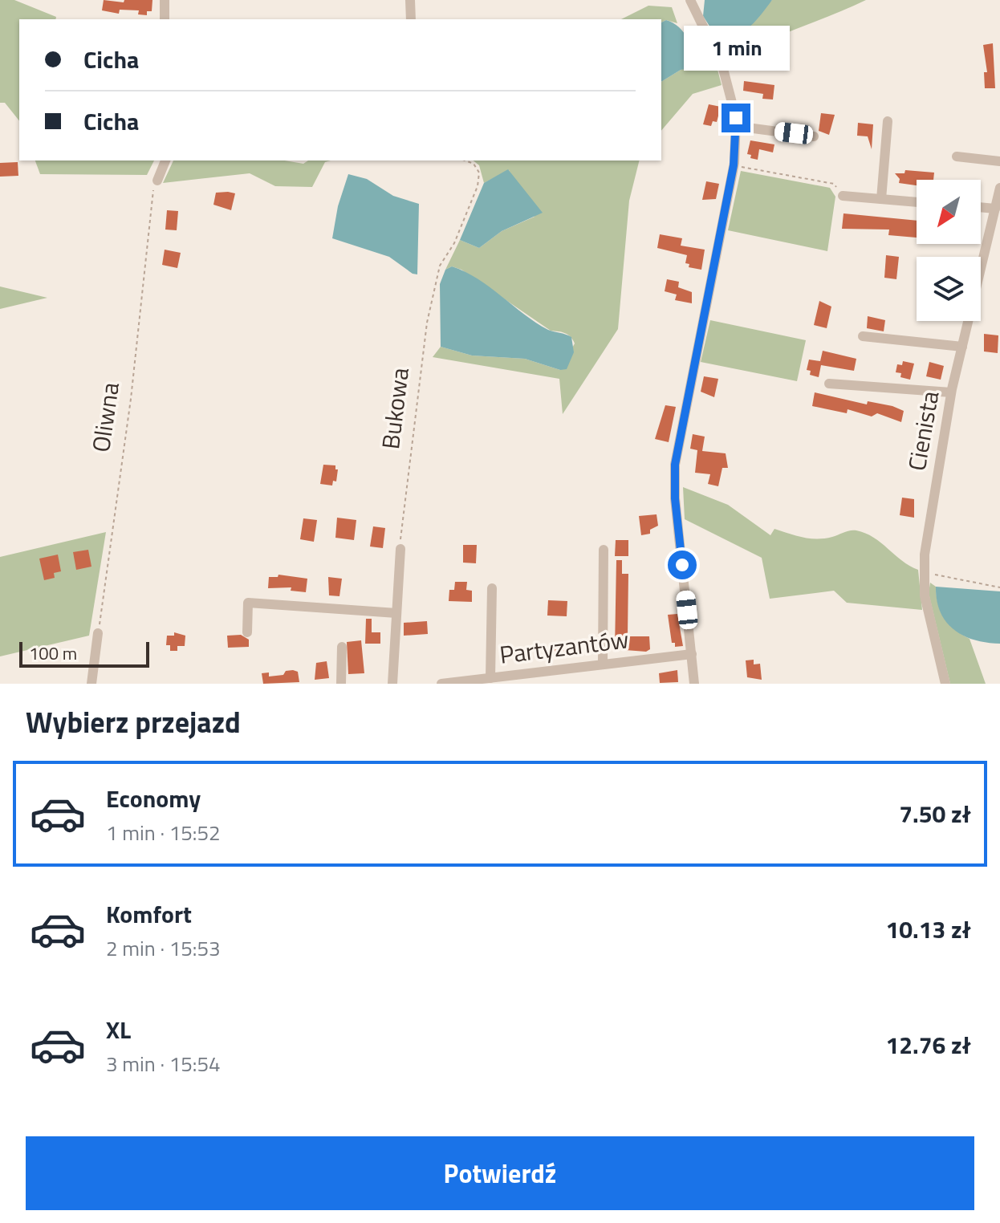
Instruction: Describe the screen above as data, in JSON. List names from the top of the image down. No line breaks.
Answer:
{"streets":{"street":["Cienista","Partyzantów"],"path":["Bukowa","Oliwna"]},"scale_bar":"100 m","north":"bottom left","page":{"banner":["Cicha","Cicha"],"bubble":"1 min","scale":"100 m","heading":"Wybierz przejazd","list":[{"name":"Economy","note":"1 min · 15:52","value":"7.50 zł"},{"name":"Komfort","note":"2 min · 15:53","value":"10.13 zł"},{"name":"XL","note":"3 min · 15:54","value":"12.76 zł"}],"buttons":"Potwierdź"}}
